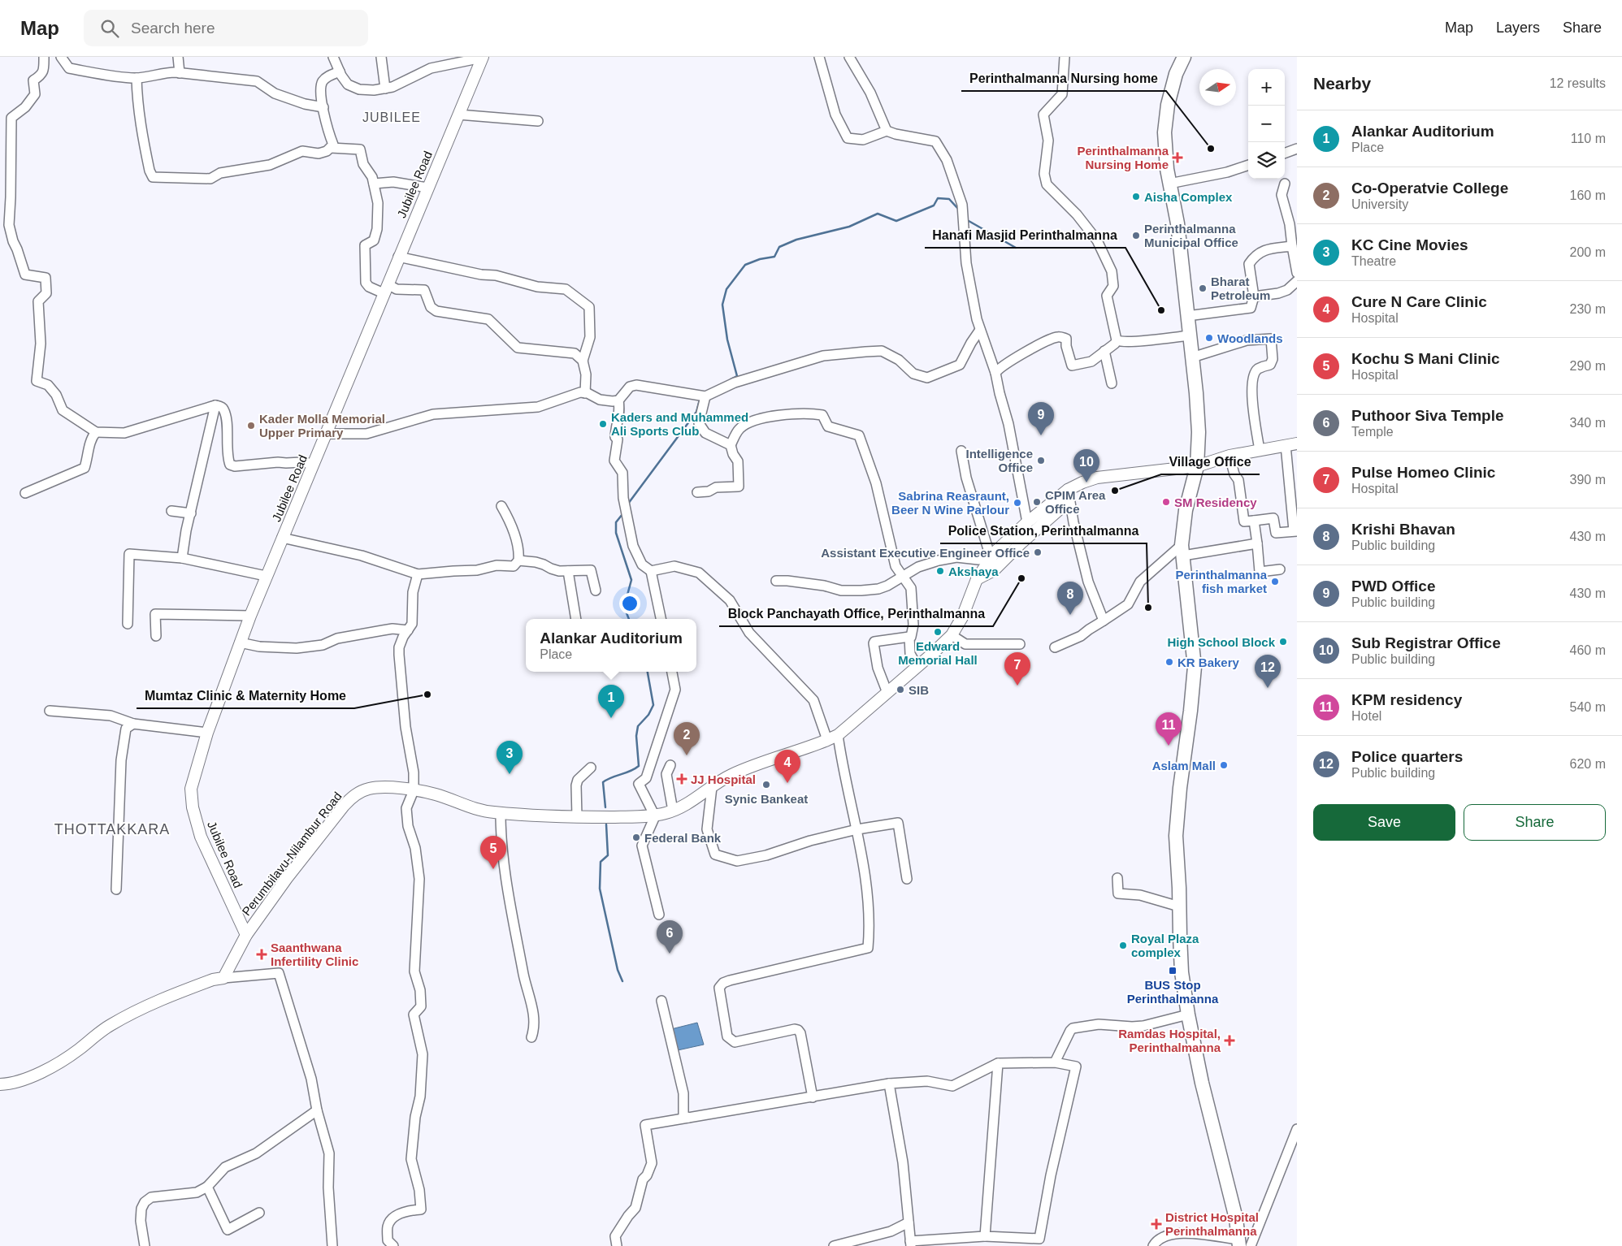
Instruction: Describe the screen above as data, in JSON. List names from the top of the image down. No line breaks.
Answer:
{"streets":{"main road":["Jubilee Road","Perumbilavu-Nilambur Road"]},"crossings":[["Jubilee Road","Perumbilavu-Nilambur Road"]],"districts":["JUBILEE","THOTTAKKARA"],"places":{"other":["Perinthalmanna Nursing home","Aisha Complex","Perinthalmanna Municipal Office","Bharat Petroleum","Hanafi Masjid Perinthalmanna","Woodlands","Kaders and Muhammed Ali Sports Club","Kader Molla Memorial Upper Primary","Intelligence Office","Village Office","CPIM Area Office","SM Residency","Sabrina Reasraunt, Beer N Wine Parlour","Assistant Executive Engineer Office","Akshaya","Block Panchayath Office, Perinthalmanna","Perinthalmanna fish market","Police Station, Perinthalmanna","Edward Memorial Hall","High School Block","KR Bakery","SIB","Mumtaz Clinic & Maternity Home","Aslam Mall","Synic Bankeat","Federal Bank","Royal Plaza complex"],"health":["Perinthalmanna Nursing Home","JJ Hospital","Saanthwana Infertility Clinic","Ramdas Hospital, Perinthalmanna","District Hospital Perinthalmanna"],"transit":["BUS Stop Perinthalmanna"]},"north":"right","page":{"header":"Map","search":"Search here","nav":["Map","Layers","Share"],"heading":["Nearby","12 results"],"map_buttons":["+","−"],"list":[{"mark":"1","name":"Alankar Auditorium","note":"Place","value":"110 m"},{"mark":"2","name":"Co-Operatvie College","note":"University","value":"160 m"},{"mark":"3","name":"KC Cine Movies","note":"Theatre","value":"200 m"},{"mark":"4","name":"Cure N Care Clinic","note":"Hospital","value":"230 m"},{"mark":"5","name":"Kochu S Mani Clinic","note":"Hospital","value":"290 m"},{"mark":"6","name":"Puthoor Siva Temple","note":"Temple","value":"340 m"},{"mark":"7","name":"Pulse Homeo Clinic","note":"Hospital","value":"390 m"},{"mark":"8","name":"Krishi Bhavan","note":"Public building","value":"430 m"},{"mark":"9","name":"PWD Office","note":"Public building","value":"430 m"},{"mark":"10","name":"Sub Registrar Office","note":"Public building","value":"460 m"},{"mark":"11","name":"KPM residency","note":"Hotel","value":"540 m"},{"mark":"12","name":"Police quarters","note":"Public building","value":"620 m"}],"pins":["9","10","8","7","12","1","11","2","3","4","5","6"],"popup":["Alankar Auditorium","Place"],"buttons":["Save","Share"]}}
